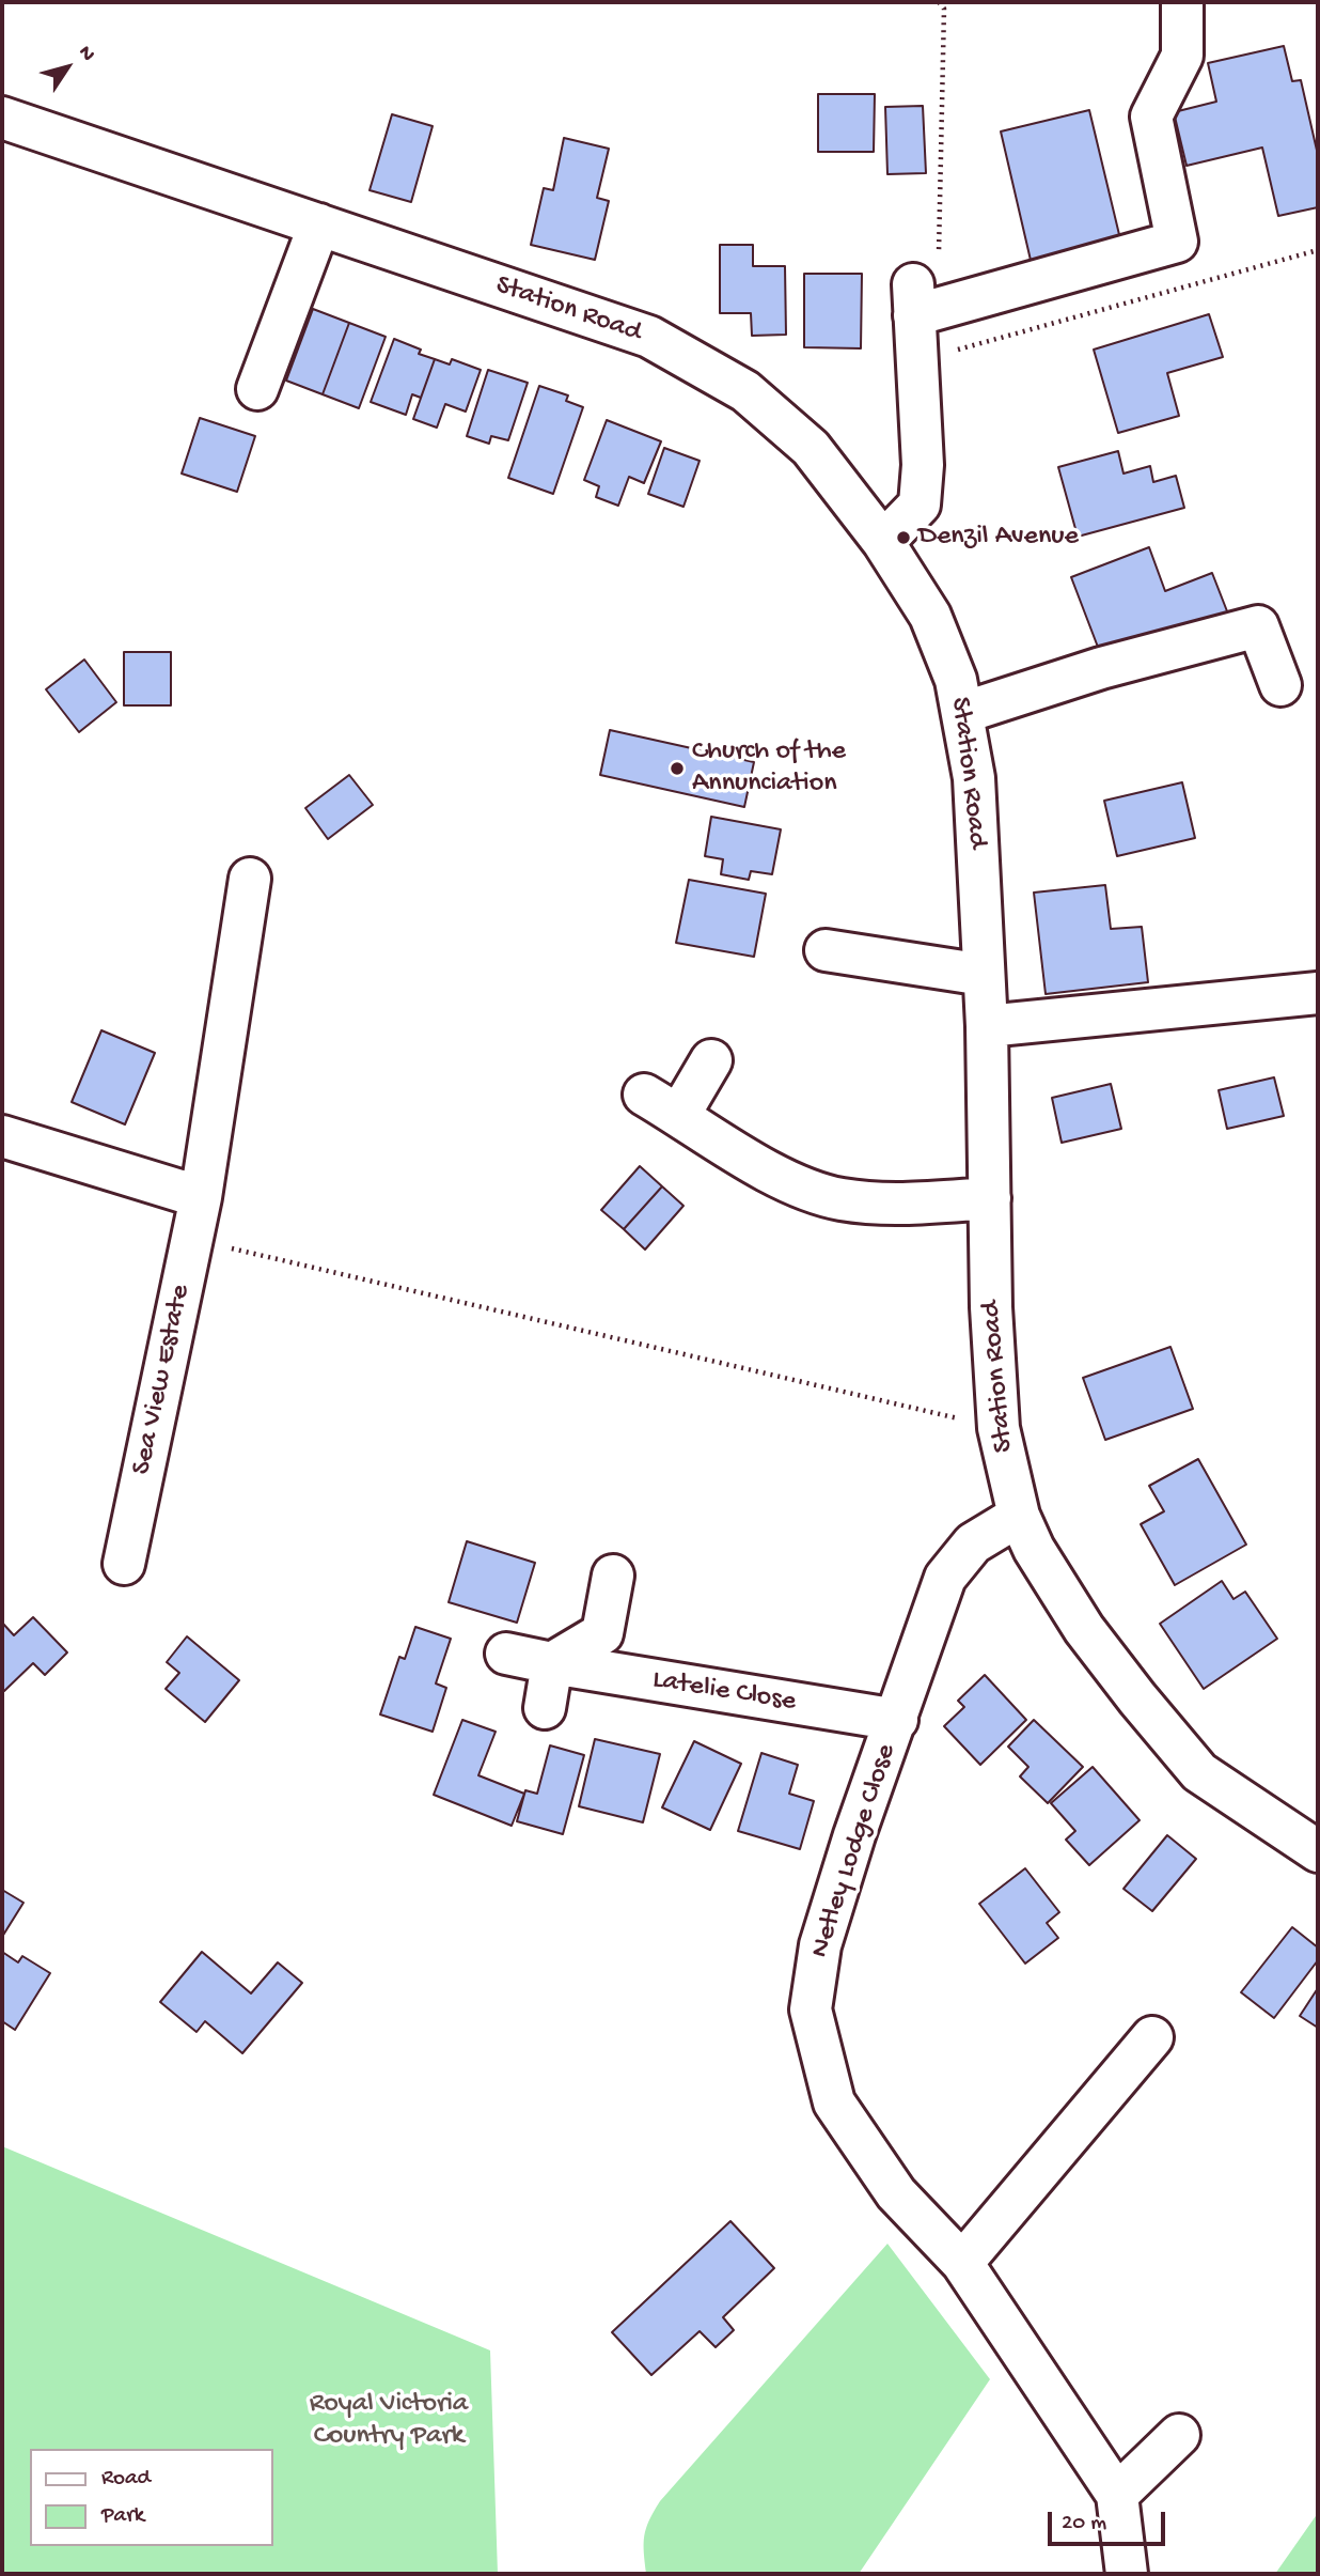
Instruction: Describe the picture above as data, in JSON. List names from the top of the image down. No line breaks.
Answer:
{"streets":{"street":["Station Road","Sea View Estate","Latelie Close","Netley Lodge Close"]},"crossings":[["Station Road","Netley Lodge Close"],["Latelie Close","Netley Lodge Close"]],"parks":["Royal Victoria Country Park"],"places":["Denzil Avenue","Church of the Annunciation"],"legend":["Road","Park"],"scale_bar":"20 m","north":"top right"}
